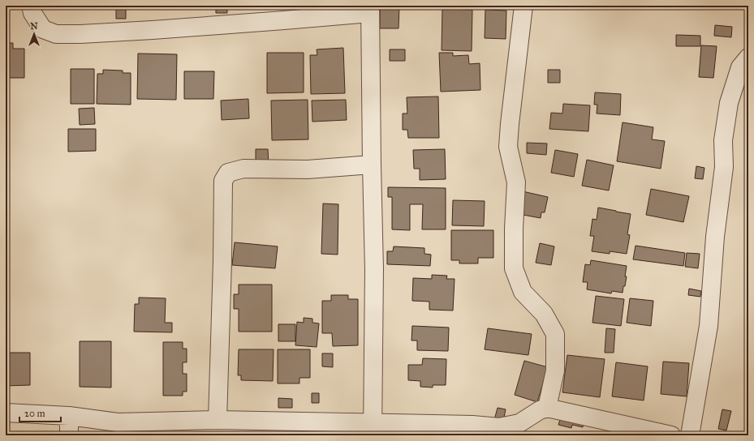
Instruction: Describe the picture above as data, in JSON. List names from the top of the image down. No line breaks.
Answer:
{"scale_bar":"20 m","north":"top"}
